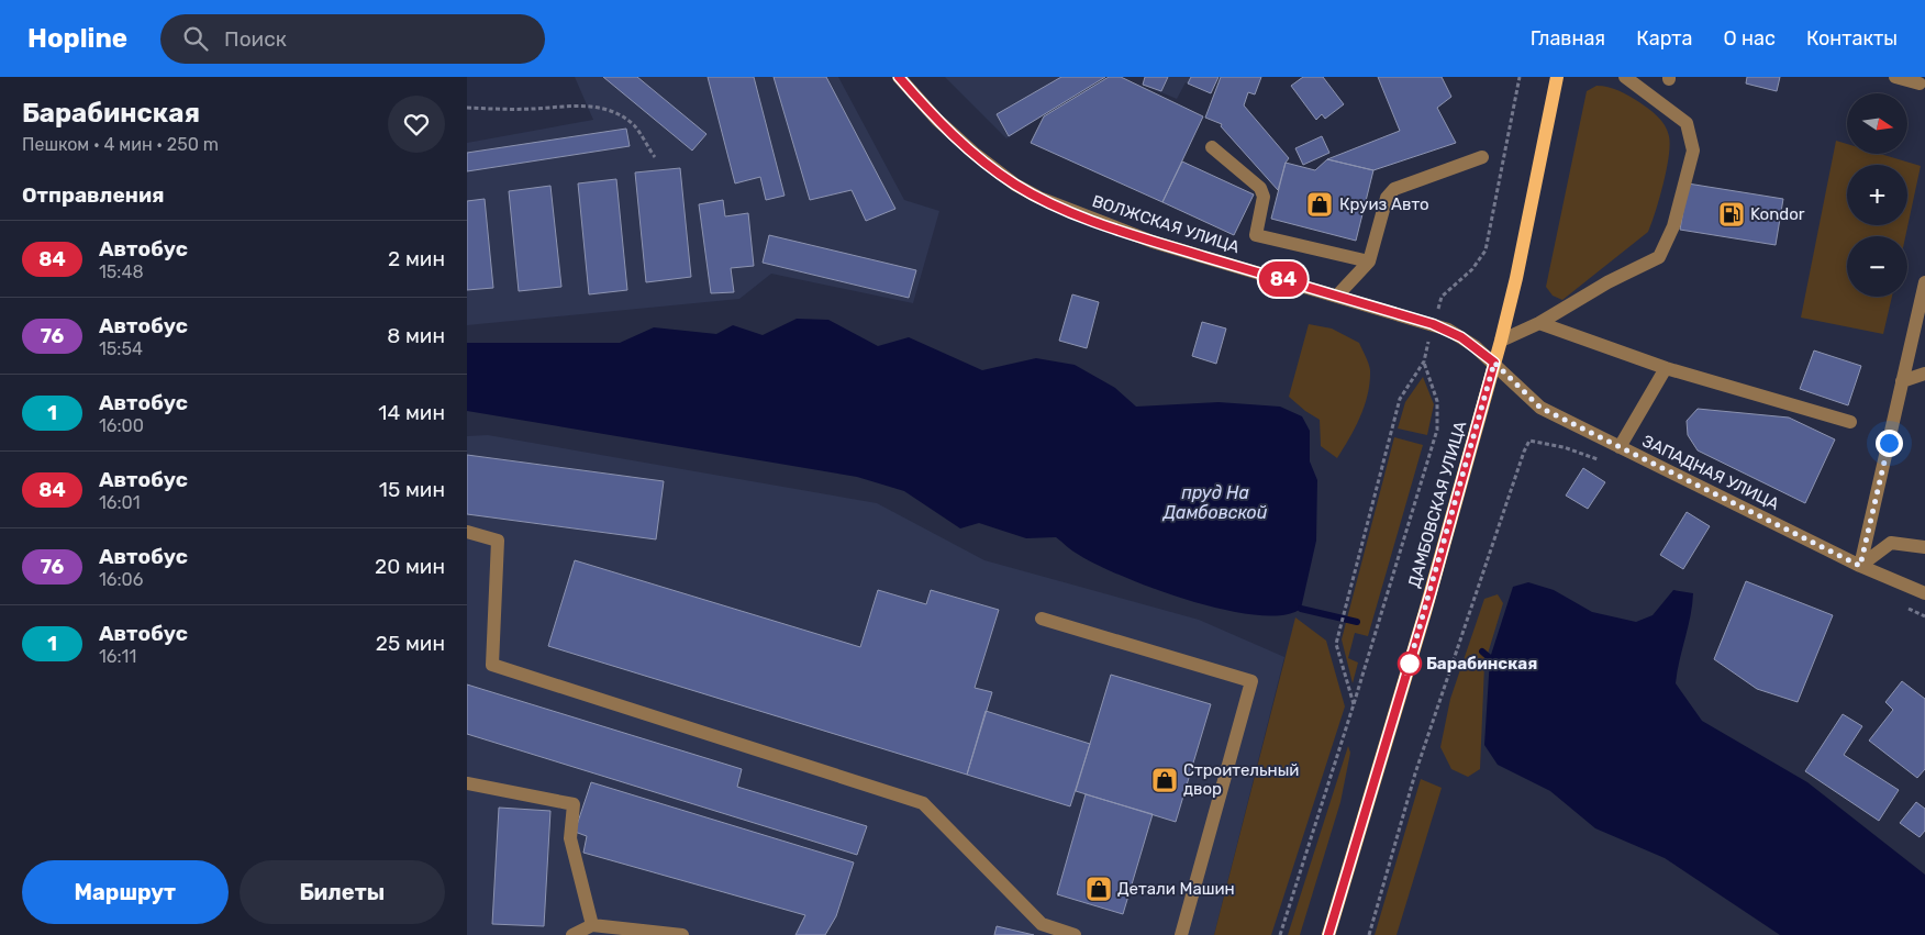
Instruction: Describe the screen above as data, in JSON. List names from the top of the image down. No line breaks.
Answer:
{"streets":{"main road":["ДАМБОВСКАЯ УЛИЦА"],"street":["ВОЛЖСКАЯ УЛИЦА","ЗАПАДНАЯ УЛИЦА"]},"crossings":[["ВОЛЖСКАЯ УЛИЦА","ЗАПАДНАЯ УЛИЦА"],["ВОЛЖСКАЯ УЛИЦА","ДАМБОВСКАЯ УЛИЦА"],["ЗАПАДНАЯ УЛИЦА","ДАМБОВСКАЯ УЛИЦА"]],"water":["пруд На Дамбовской"],"places":{"shop":["Круиз Авто","Строительный двор","Детали Машин"],"fuel station":["Kondor"],"other":["Барабинская"]},"lines":["bus line 84"],"north":"right","page":{"header":"Hopline","search":"Поиск","nav":["Главная","Карта","О нас","Контакты"],"heading":[["Барабинская","Пешком · 4 мин · 250 m"],"Отправления"],"on_map":"84","map_buttons":["+","−"],"list":[{"mark":"84","name":"Автобус","note":"15:48","value":"2 мин"},{"mark":"76","name":"Автобус","note":"15:54","value":"8 мин"},{"mark":"1","name":"Автобус","note":"16:00","value":"14 мин"},{"mark":"84","name":"Автобус","note":"16:01","value":"15 мин"},{"mark":"76","name":"Автобус","note":"16:06","value":"20 мин"},{"mark":"1","name":"Автобус","note":"16:11","value":"25 мин"}],"buttons":["Маршрут","Билеты"]}}
